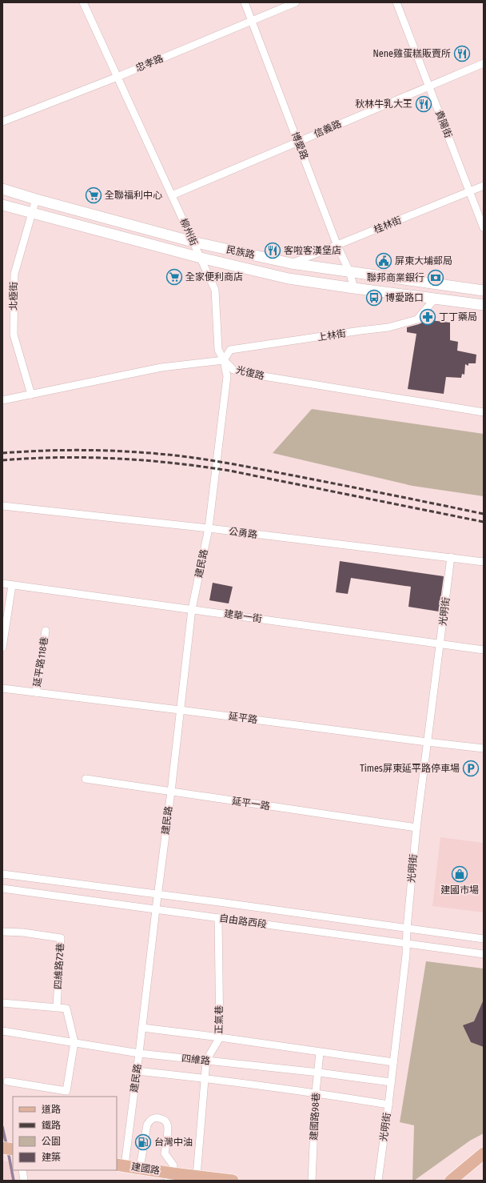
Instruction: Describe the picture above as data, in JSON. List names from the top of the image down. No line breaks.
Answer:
{"streets":{"main road":["建國路"],"street":["忠孝路","貴陽街","信義路","博愛路","桂林街","柳州街","民族路","北極街","上林街","光復路","公勇路","建民路","光明街","建華一街","延平路118巷","延平路","延平一路","自由路西段","四維路72巷","正氣巷","四維路","建國路98巷"]},"crossings":[["忠孝路","博愛路"],["忠孝路","柳州街"],["貴陽街","信義路"],["貴陽街","桂林街"],["信義路","博愛路"],["信義路","柳州街"],["博愛路","桂林街"],["博愛路","民族路"],["桂林街","民族路"],["柳州街","民族路"],["柳州街","上林街"],["柳州街","光復路"],["柳州街","建民路"],["民族路","北極街"],["民族路","上林街"],["北極街","光復路"],["上林街","光復路"],["公勇路","建民路"],["公勇路","光明街"],["建民路","建華一街"],["建民路","延平路"],["建民路","延平一路"],["建民路","自由路西段"],["建民路","四維路"],["建民路","建國路"],["光明街","建華一街"],["光明街","延平路"],["光明街","延平一路"],["光明街","自由路西段"],["光明街","四維路"],["延平路118巷","延平路"],["自由路西段","正氣巷"],["正氣巷","四維路"],["正氣巷","建國路"],["四維路","建國路98巷"]],"places":{"restaurant":["Nene雞蛋糕販賣所","秋林牛乳大王","客啦客漢堡店"],"supermarket":["全聯福利中心","全家便利商店"],"public building":["屏東大埔郵局"],"bank":["聯邦商業銀行"],"bus stop":["博愛路口"],"pharmacy":["丁丁藥局"],"parking":["Times屏東延平路停車場"],"shop":["建國市場"],"fuel station":["台灣中油"]},"legend":["道路","鐵路","公園","建築"]}
